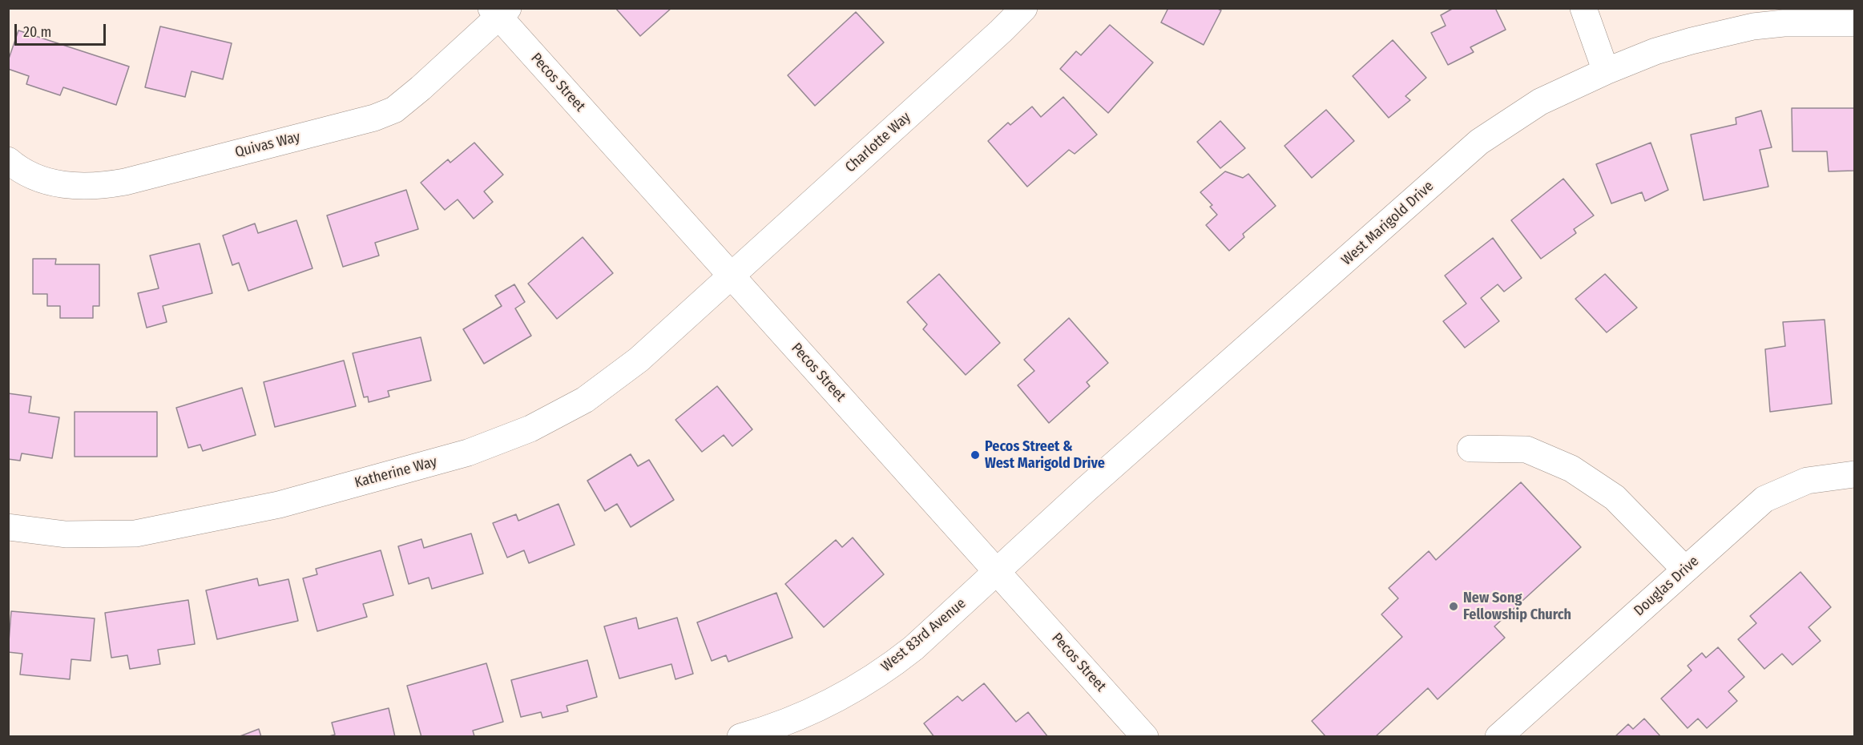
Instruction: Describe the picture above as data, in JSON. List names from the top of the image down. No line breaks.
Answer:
{"streets":{"street":["Pecos Street","Charlotte Way","Quivas Way","West Marigold Drive","Katherine Way","Douglas Drive","West 83rd Avenue"]},"crossings":[["Pecos Street","Charlotte Way"],["Pecos Street","Quivas Way"],["Pecos Street","West Marigold Drive"],["Pecos Street","Katherine Way"],["Pecos Street","West 83rd Avenue"],["Charlotte Way","Katherine Way"],["West Marigold Drive","West 83rd Avenue"]],"places":["Pecos Street & West Marigold Drive","New Song Fellowship Church"],"scale_bar":"20 m"}
